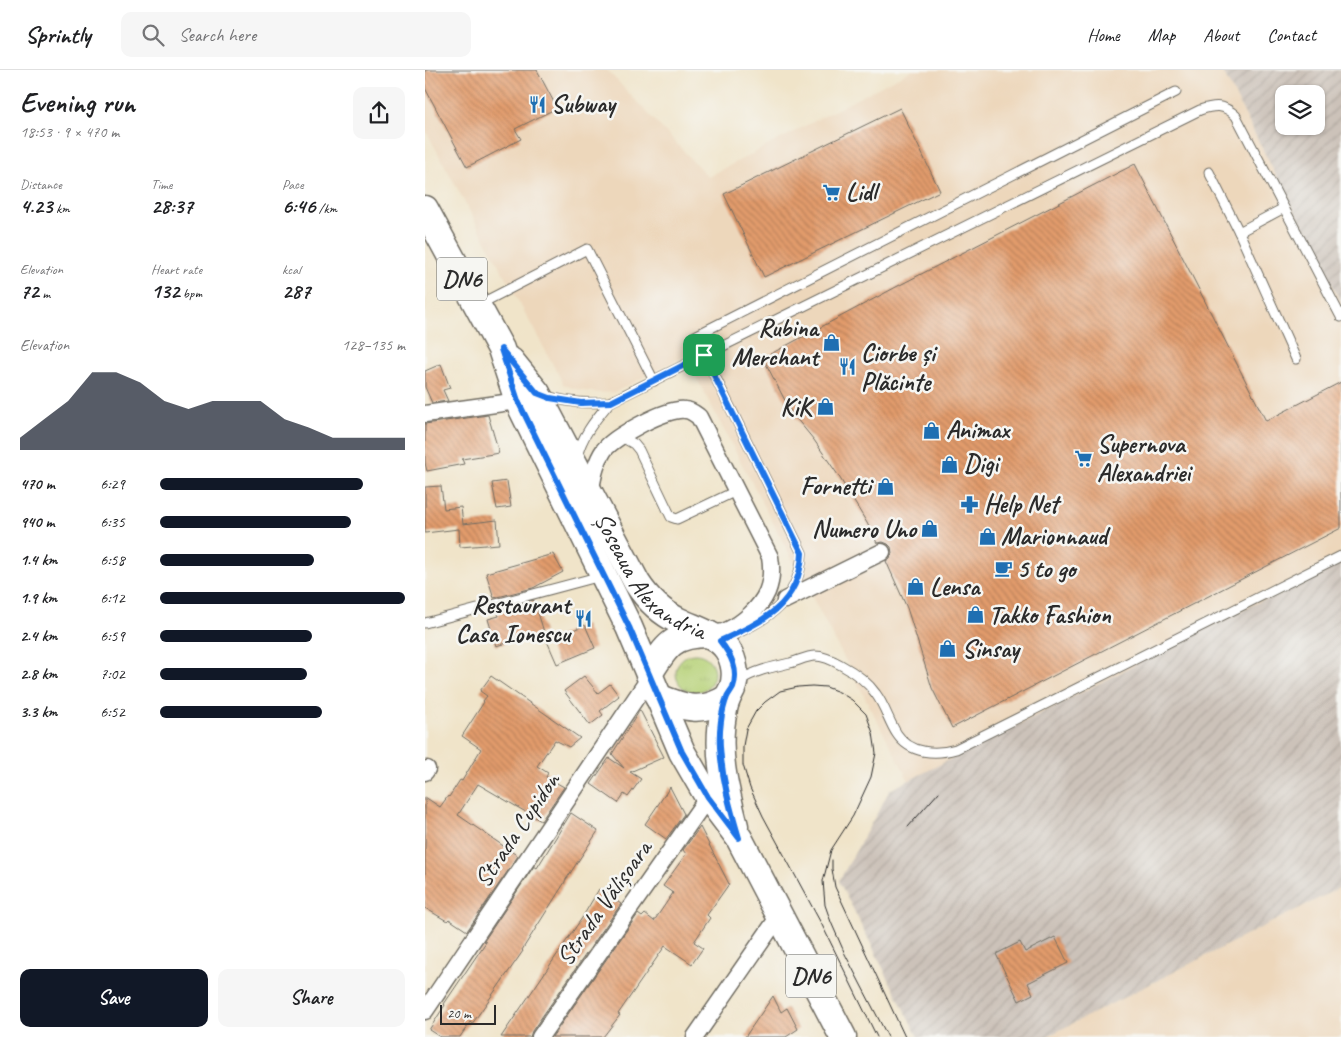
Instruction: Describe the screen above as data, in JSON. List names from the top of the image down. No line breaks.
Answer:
{"streets":{"main road":["DN6","Șoseaua Alexandria"],"street":["Strada Cupidon","Strada Vălișoara"]},"crossings":[["Șoseaua Alexandria","Strada Cupidon"],["Șoseaua Alexandria","Strada Vălișoara"]],"places":{"restaurant":["Subway","Ciorbe și Plăcinte","Restaurant Casa Ionescu"],"supermarket":["Lidl","Supernova Alexandriei"],"shop":["Rubina Merchant","KiK","Animax","Digi","Fornetti","Numero Uno","Marionnaud","Lensa","Takko Fashion","Sinsay"],"pharmacy":["Help Net"],"cafe":["5 to go"]},"scale_bar":"20 m","page":{"header":"Sprintly","search":"Search here","nav":["Home","Map","About","Contact"],"heading":["Evening run","18:53 · 9 × 470 m"],"stats":[["Distance","4.23 km"],["Time","28:37"],["Pace","6:46 /km"],["Elevation","72 m"],["Heart rate","132 bpm"],["kcal","287"]],"chart":["Elevation","128–135 m"],"list":[{"name":"470 m","note":"6:29"},{"name":"940 m","note":"6:35"},{"name":"1.4 km","note":"6:58"},{"name":"1.9 km","note":"6:12"},{"name":"2.4 km","note":"6:59"},{"name":"2.8 km","note":"7:02"},{"name":"3.3 km","note":"6:52"}],"buttons":["Save","Share"],"scale":"20 m"}}
